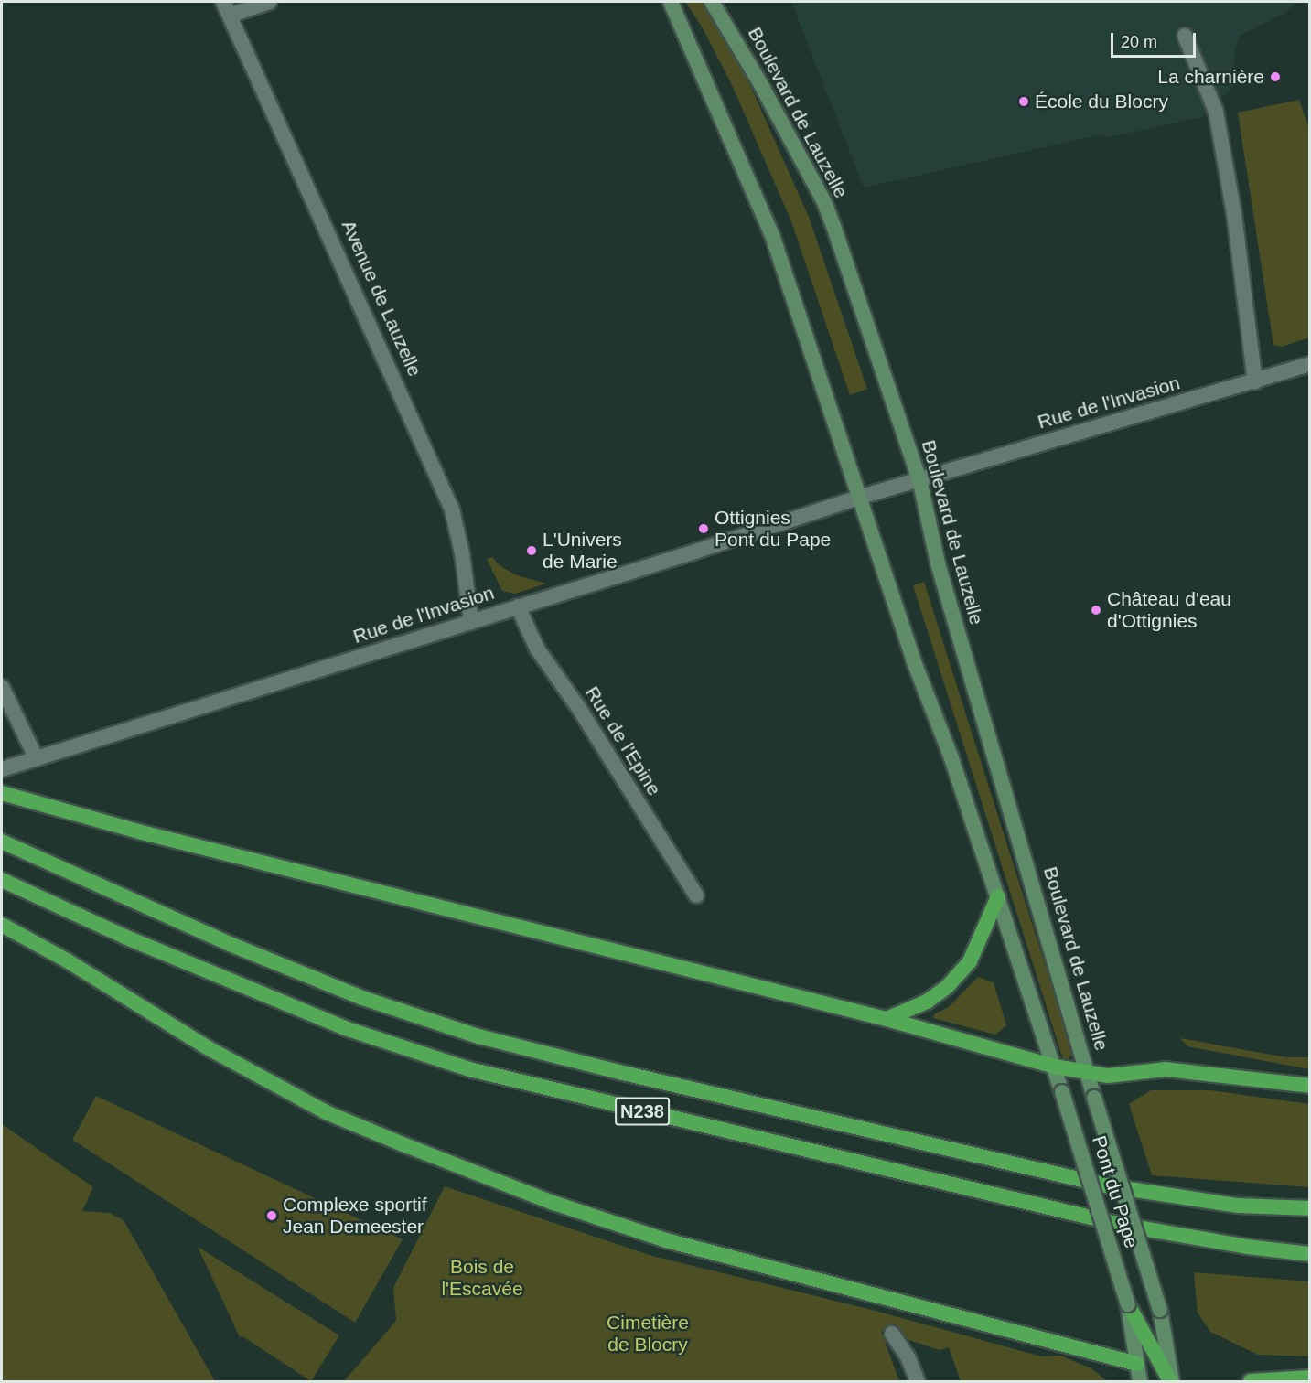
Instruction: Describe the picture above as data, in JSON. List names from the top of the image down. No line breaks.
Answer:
{"streets":{"highway":["N238"],"main road":["Boulevard de Lauzelle","Pont du Pape"],"street":["Avenue de Lauzelle","Rue de l'Invasion","Rue de l'Epine"]},"crossings":[["Boulevard de Lauzelle","Rue de l'Invasion"],["Boulevard de Lauzelle","Pont du Pape"],["Avenue de Lauzelle","Rue de l'Invasion"],["Rue de l'Invasion","Rue de l'Epine"]],"parks":["Bois de l'Escavée","Cimetière de Blocry"],"places":["La charnière","École du Blocry","Ottignies Pont du Pape","L'Univers de Marie","Château d'eau d'Ottignies","Complexe sportif Jean Demeester"],"scale_bar":"20 m"}
